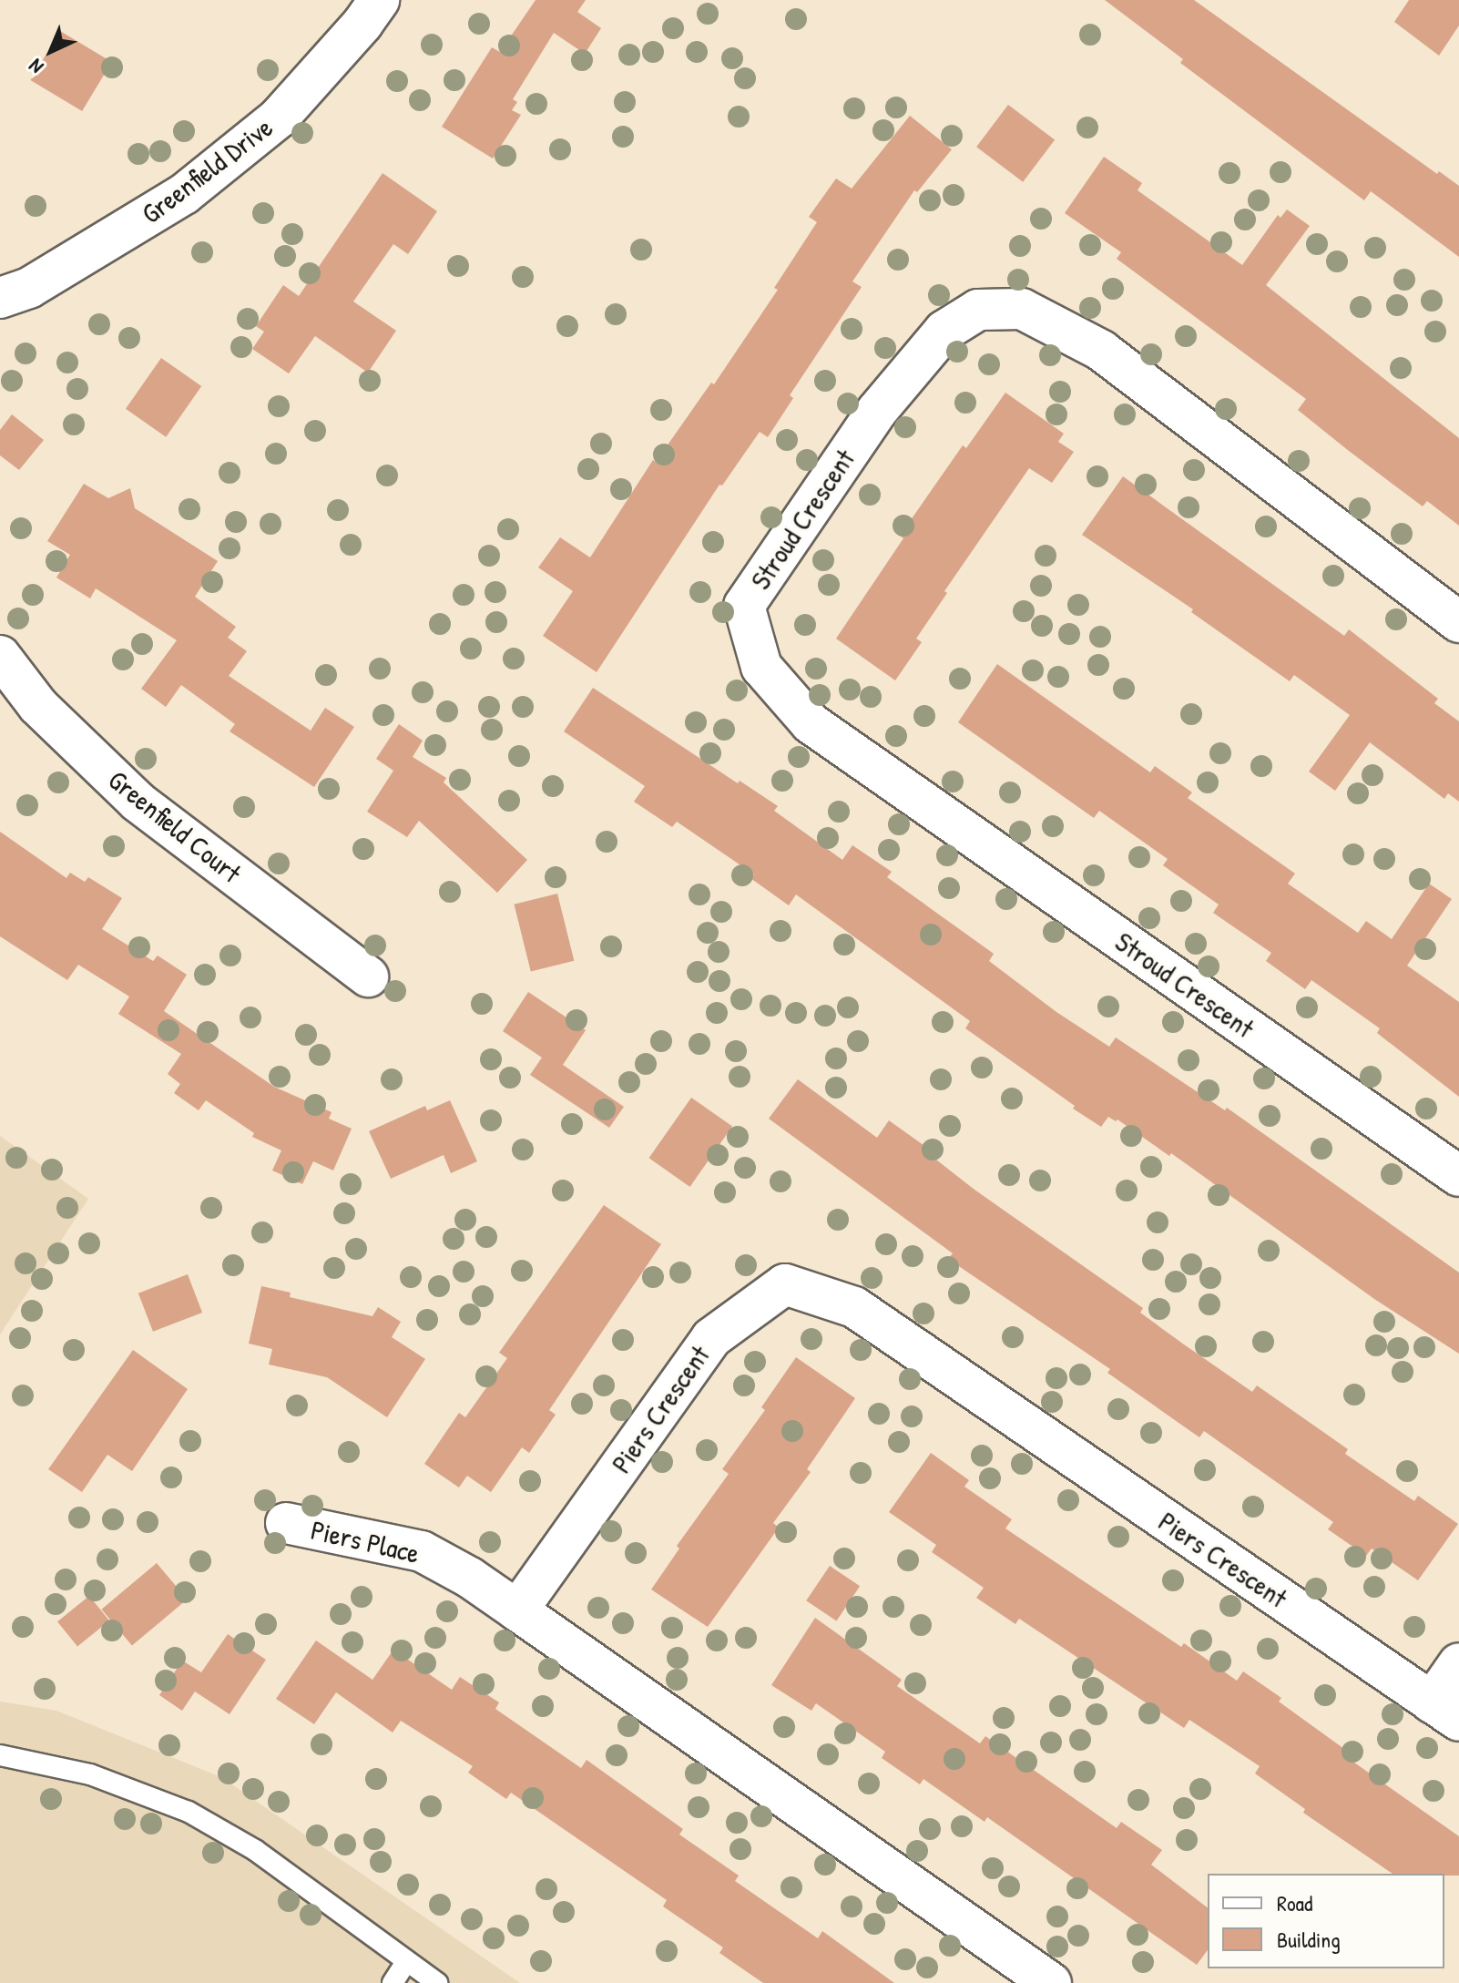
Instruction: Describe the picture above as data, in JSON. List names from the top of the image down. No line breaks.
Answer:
{"streets":{"street":["Greenfield Drive","Stroud Crescent","Greenfield Court","Piers Crescent","Piers Place"]},"crossings":[["Piers Crescent","Piers Place"]],"legend":["Road","Building"],"north":"bottom left"}
